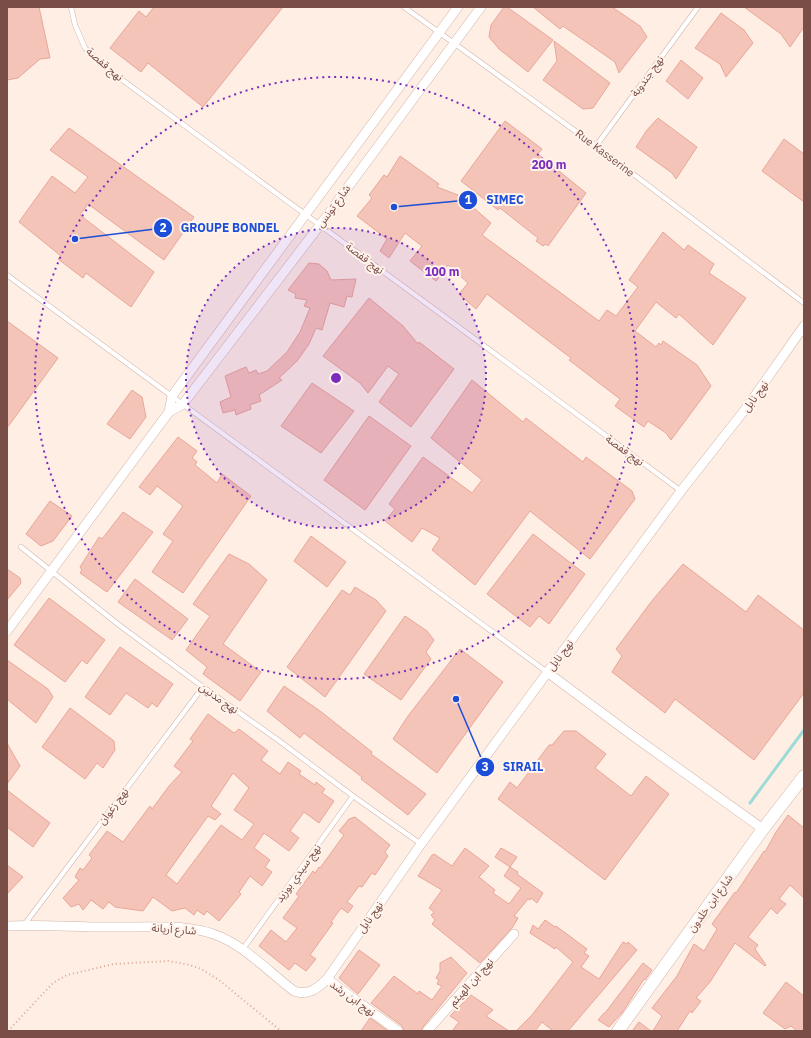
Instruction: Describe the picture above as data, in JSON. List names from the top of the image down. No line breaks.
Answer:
{"streets":{"street":["شارع تونس","نهج نابل","شارع ابن خلدون","شارع أريانة","نهج ابن الهيثم","نهج ابن رشد"],"lane":["نهج قفصة","نهج جندوبة","Rue Kasserine","نهج مدنين","نهج زغوان","نهج سيدي بوزيد"]},"crossings":[["نهج قفصة","شارع تونس"],["نهج قفصة","نهج نابل"],["نهج جندوبة","Rue Kasserine"],["Rue Kasserine","شارع تونس"],["نهج نابل","نهج مدنين"],["نهج نابل","شارع أريانة"],["نهج نابل","نهج ابن رشد"],["نهج مدنين","نهج زغوان"],["نهج مدنين","نهج سيدي بوزيد"],["نهج زغوان","شارع أريانة"],["نهج سيدي بوزيد","شارع أريانة"],["شارع أريانة","نهج ابن رشد"]],"places":["SIMEC","GROUPE BONDEL","SIRAIL"],"rings":["200 m","100 m"]}
